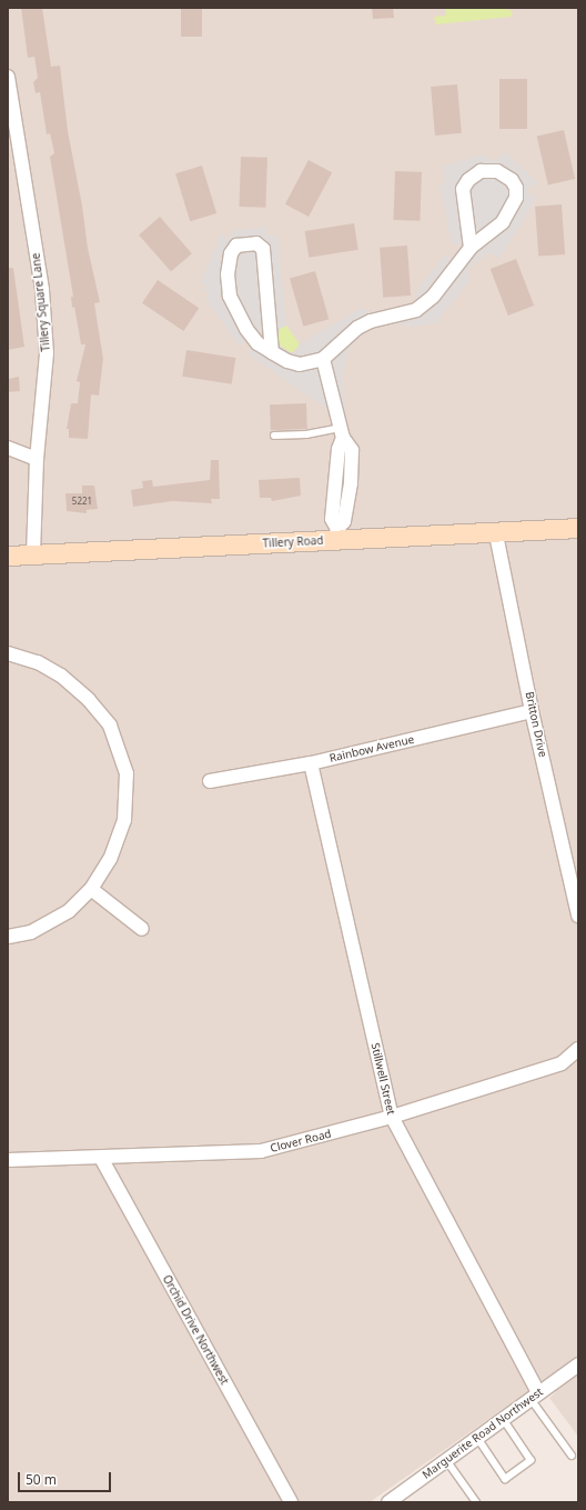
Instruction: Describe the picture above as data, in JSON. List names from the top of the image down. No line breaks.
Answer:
{"streets":{"street":["Tillery Square Lane","Tillery Road","Britton Drive","Rainbow Avenue","Stillwell Street","Clover Road","Orchid Drive Northwest","Marguerite Road Northwest"]},"crossings":[["Tillery Square Lane","Tillery Road"],["Tillery Road","Britton Drive"],["Britton Drive","Rainbow Avenue"],["Rainbow Avenue","Stillwell Street"],["Stillwell Street","Clover Road"],["Stillwell Street","Marguerite Road Northwest"],["Clover Road","Orchid Drive Northwest"]],"house_numbers":["5221"],"scale_bar":"50 m"}
